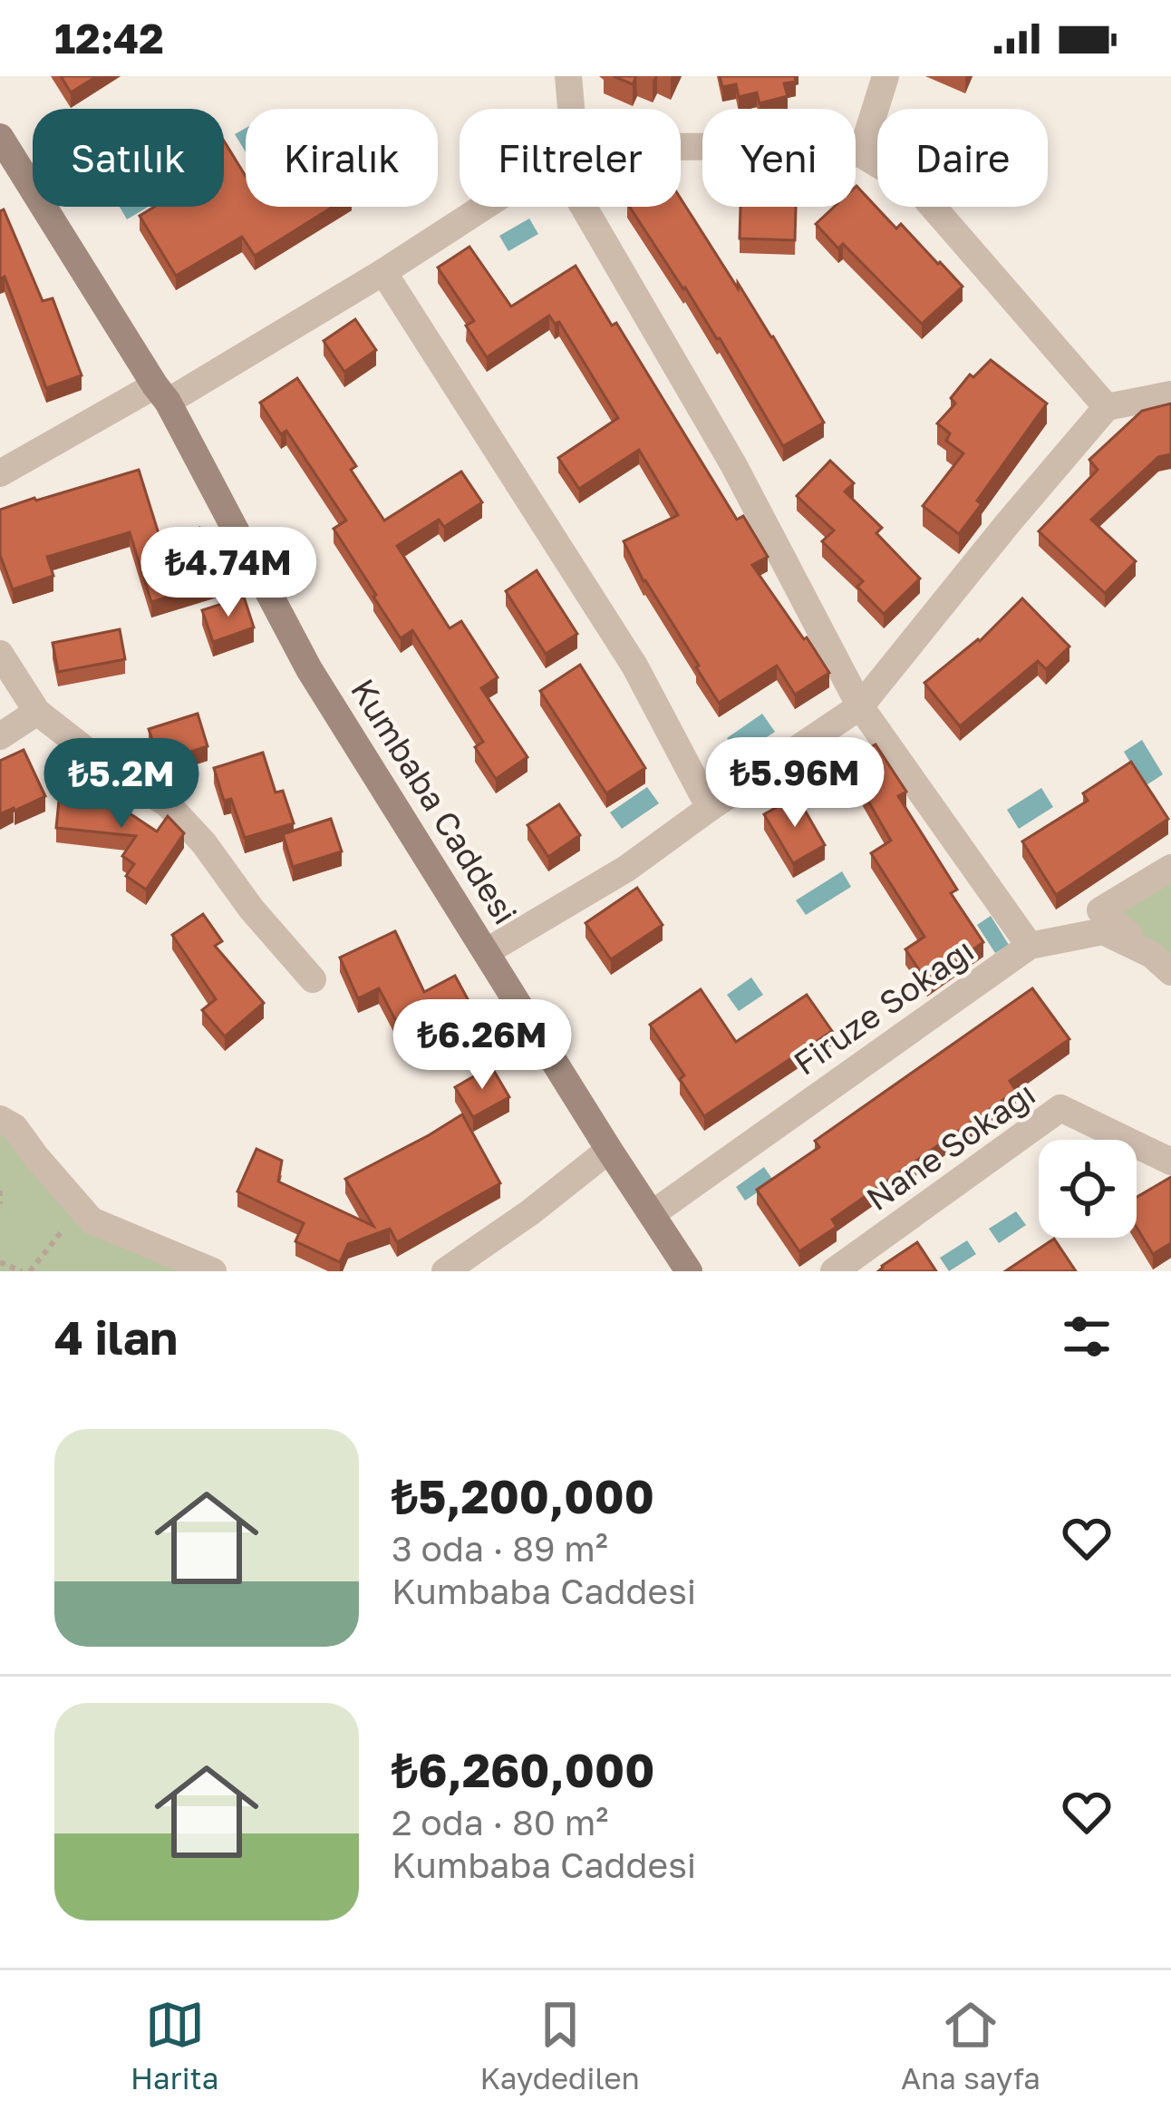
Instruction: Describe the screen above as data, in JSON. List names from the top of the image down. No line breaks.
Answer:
{"streets":{"street":["Kumbaba Caddesi","Firuze Sokağı","Nane Sokağı"]},"crossings":[["Kumbaba Caddesi","Firuze Sokağı"]],"page":{"status":"12:42","chip":["Satılık","Kiralık","Filtreler","Yeni","Daire"],"price":["₺4.74M","₺5.96M","₺5.2M","₺6.26M"],"heading":"4 ilan","list":[{"name":"₺5,200,000","note":"3 oda · 89 m² · Kumbaba Caddesi"},{"name":"₺6,260,000","note":"2 oda · 80 m² · Kumbaba Caddesi"}],"tabs":["Harita","Kaydedilen","Ana sayfa"]}}
